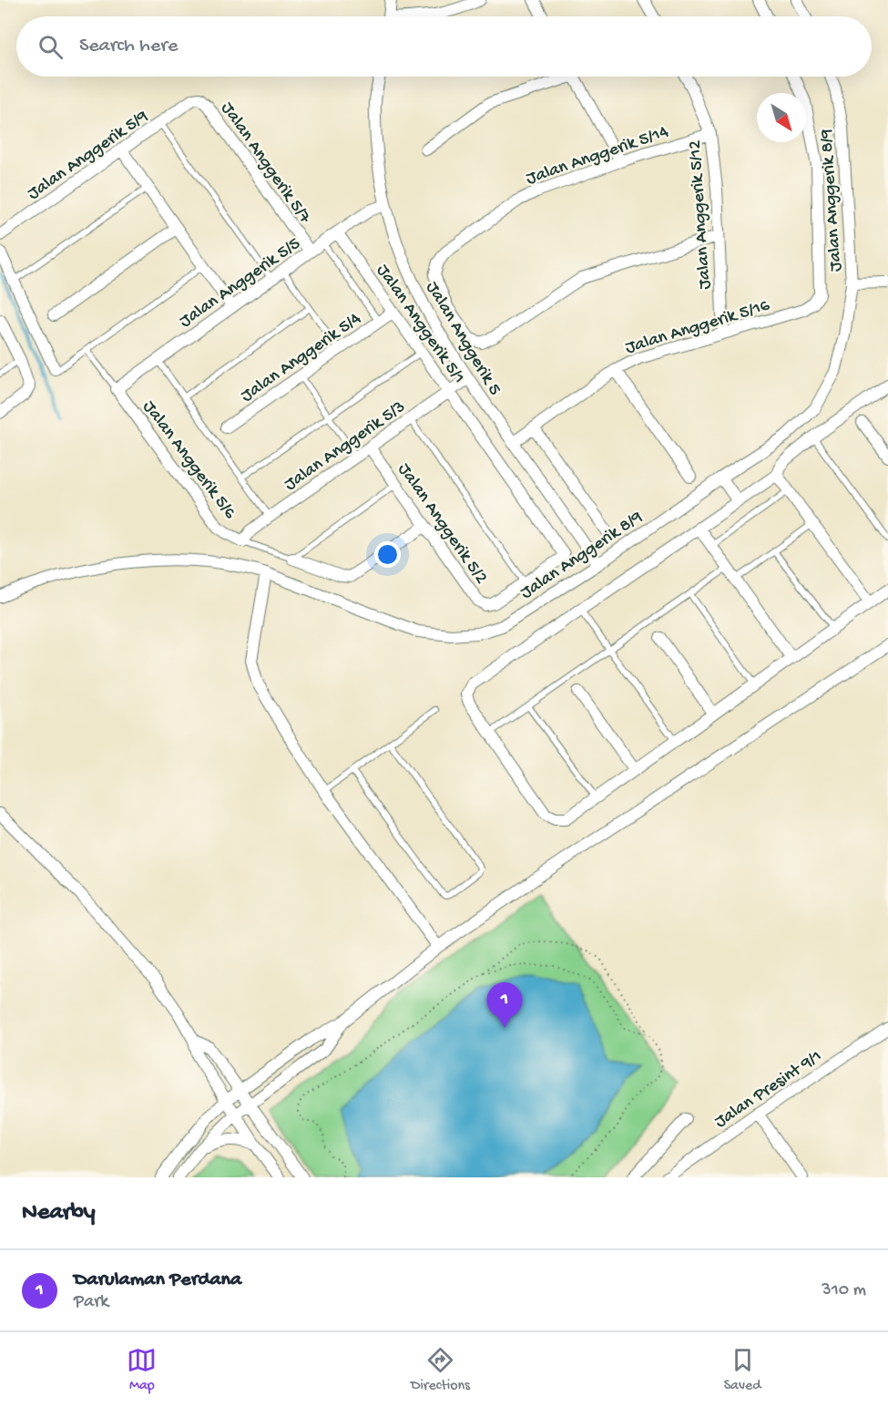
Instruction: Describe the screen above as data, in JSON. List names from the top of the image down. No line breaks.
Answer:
{"streets":{"street":["Jalan Anggerik 5/9","Jalan Anggerik 5/14","Jalan Anggerik 5/7","Jalan Anggerik 8/9","Jalan Anggerik 5/12","Jalan Anggerik 5/5","Jalan Anggerik 5/1","Jalan Anggerik 5/16","Jalan Anggerik 5","Jalan Anggerik 5/4","Jalan Anggerik 5/3","Jalan Anggerik 5/6","Jalan Anggerik 5/2","Jalan Presint 9/1"]},"crossings":[["Jalan Anggerik 5/9","Jalan Anggerik 5/7"],["Jalan Anggerik 5/14","Jalan Anggerik 5/12"],["Jalan Anggerik 5/7","Jalan Anggerik 5/5"],["Jalan Anggerik 8/9","Jalan Anggerik 5"],["Jalan Anggerik 5/12","Jalan Anggerik 5/16"],["Jalan Anggerik 5/5","Jalan Anggerik 5/1"],["Jalan Anggerik 5/5","Jalan Anggerik 5"],["Jalan Anggerik 5/5","Jalan Anggerik 5/6"],["Jalan Anggerik 5/1","Jalan Anggerik 5/4"],["Jalan Anggerik 5/1","Jalan Anggerik 5/3"],["Jalan Anggerik 5/1","Jalan Anggerik 5/2"],["Jalan Anggerik 5/16","Jalan Anggerik 5"],["Jalan Anggerik 5","Jalan Anggerik 5/3"],["Jalan Anggerik 5/3","Jalan Anggerik 5/6"],["Jalan Anggerik 5/3","Jalan Anggerik 5/2"]],"north":"bottom right","page":{"search":"Search here","pins":"1","heading":"Nearby","list":[{"mark":"1","name":"Darulaman Perdana","note":"Park","value":"310 m"}],"nav":["Map","Directions","Saved"]}}
